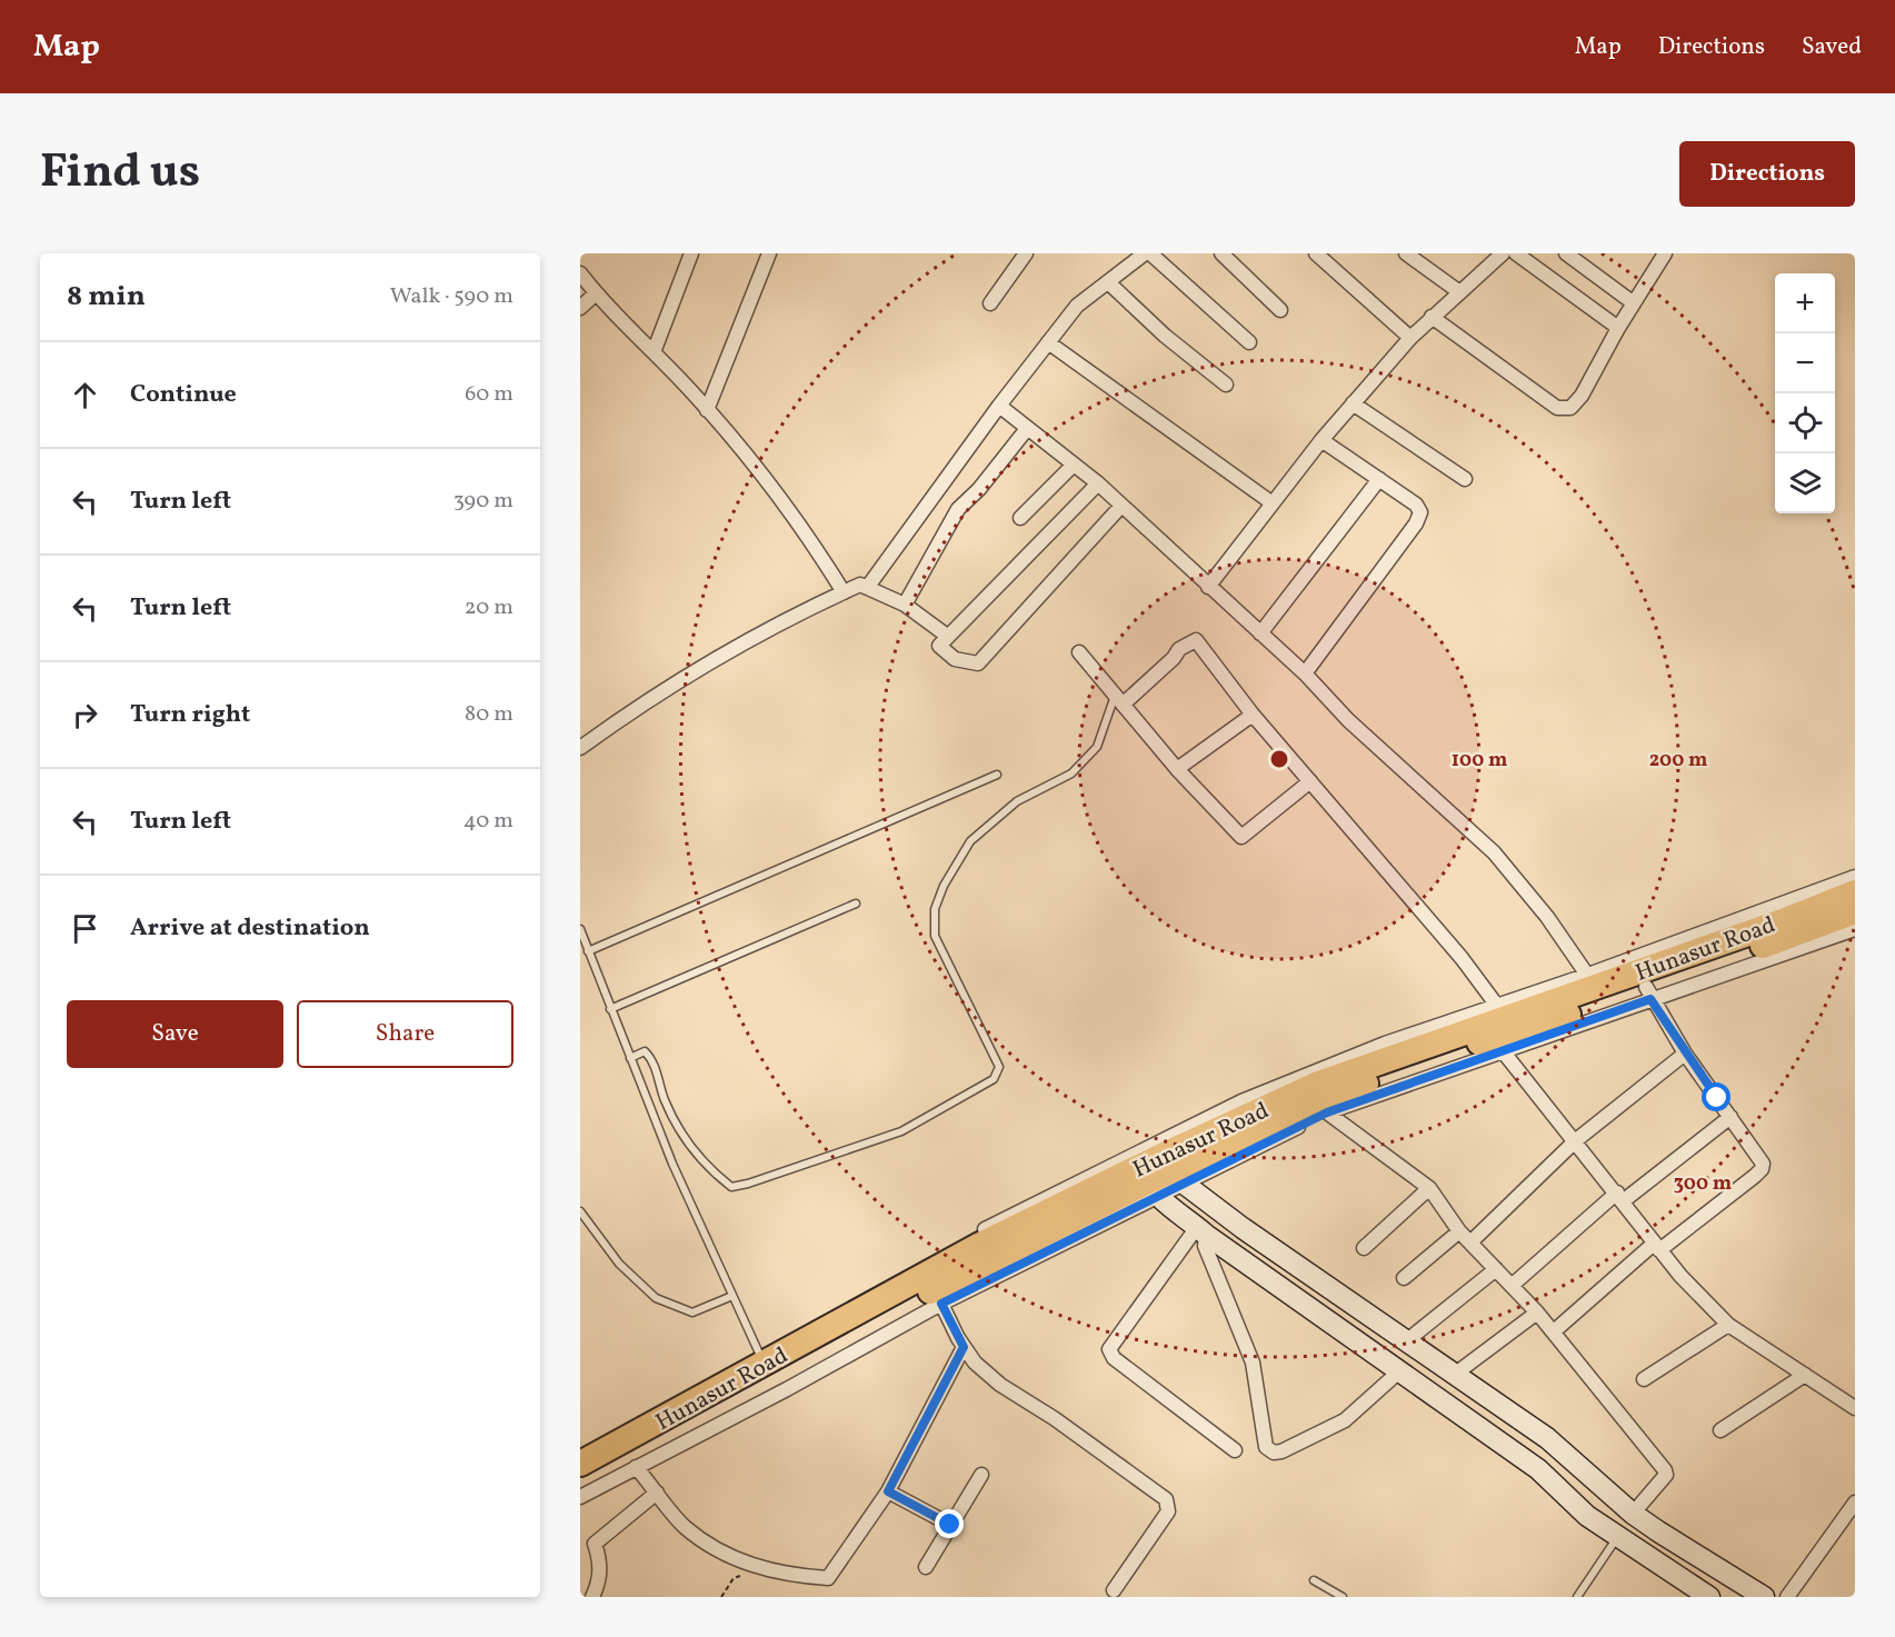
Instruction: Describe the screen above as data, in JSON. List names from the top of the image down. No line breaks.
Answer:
{"streets":{"highway":["Hunasur Road"]},"page":{"header":"Map","nav":["Map","Directions","Saved"],"title":"Find us","buttons":["Directions",["Save","Share"]],"heading":["8 min","Walk · 590 m"],"map_buttons":["+","−"],"list":[["Continue","60 m"],["Turn left","390 m"],["Turn left","20 m"],["Turn right","80 m"],["Turn left","40 m"],"Arrive at destination"]},"rings":["100 m","200 m","300 m"]}
